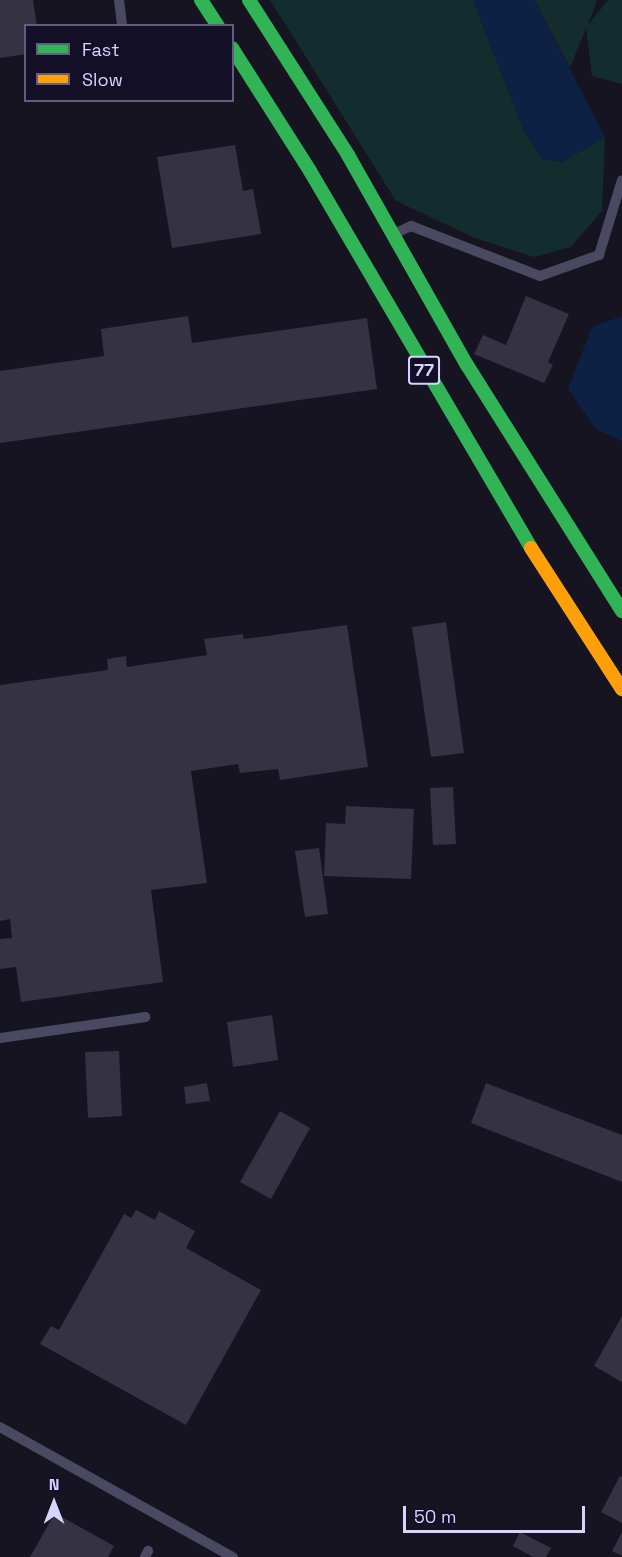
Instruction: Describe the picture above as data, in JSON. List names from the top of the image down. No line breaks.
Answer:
{"streets":{"main road":["77"]},"legend":["Fast","Slow"],"scale_bar":"50 m","north":"top"}
